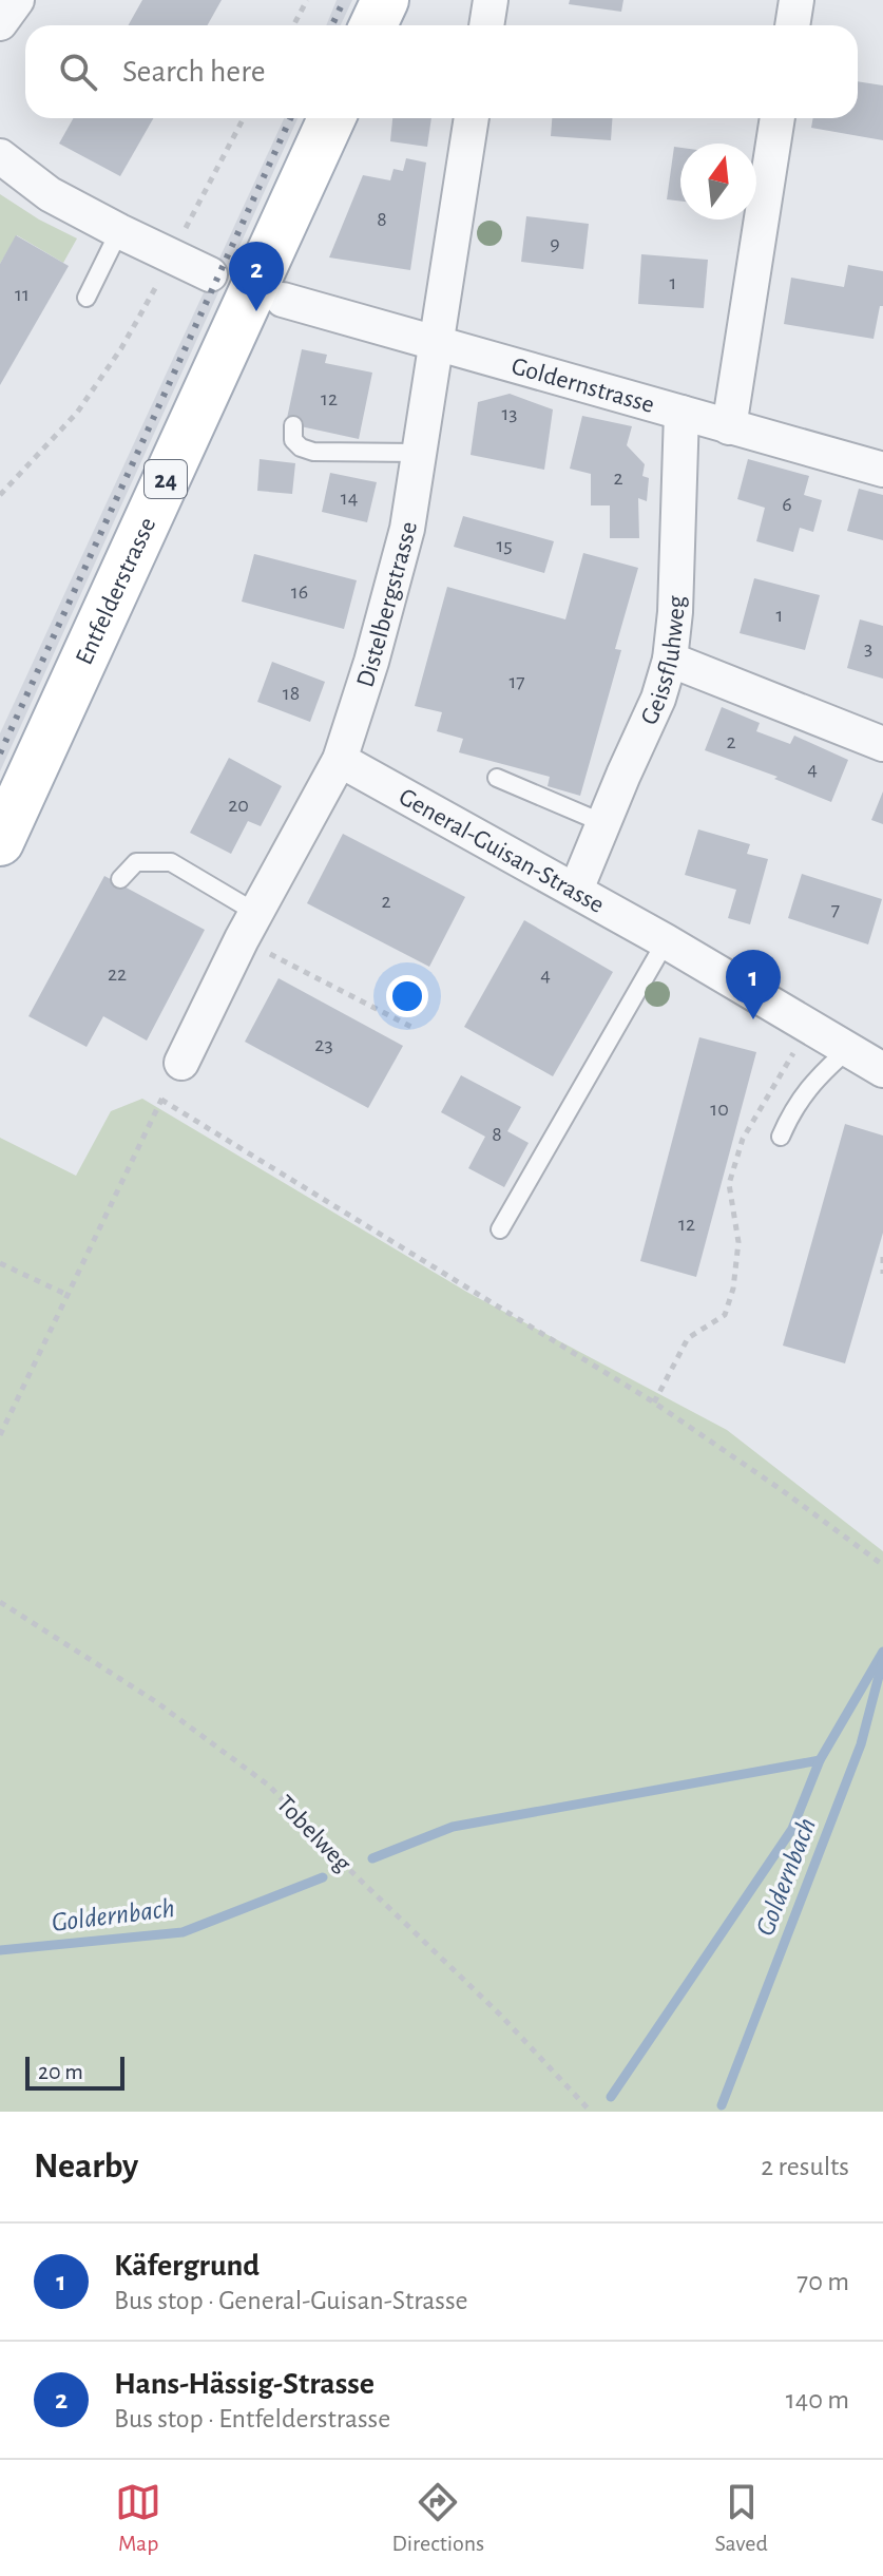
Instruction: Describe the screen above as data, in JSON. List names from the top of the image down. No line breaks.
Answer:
{"streets":{"main road":["24","Entfelderstrasse"],"street":["Goldernstrasse","Distelbergstrasse","Geissfluhweg","General-Guisan-Strasse"],"path":["Tobelweg"]},"crossings":[["Goldernstrasse","Distelbergstrasse"],["Goldernstrasse","Geissfluhweg"],["Distelbergstrasse","General-Guisan-Strasse"],["Geissfluhweg","General-Guisan-Strasse"]],"water":["Goldernbach"],"house_numbers":["8","9","1","11","12","13","2","14","6","15","16","1","3","17","18","2","4","20","2","7","22","4","23","10","8","12"],"scale_bar":"20 m","north":"top","page":{"search":"Search here","pins":["2","1"],"scale":"20 m","heading":["Nearby","2 results"],"list":[{"mark":"1","name":"Käfergrund","note":"Bus stop · General-Guisan-Strasse","value":"70 m"},{"mark":"2","name":"Hans-Hässig-Strasse","note":"Bus stop · Entfelderstrasse","value":"140 m"}],"nav":["Map","Directions","Saved"]}}
